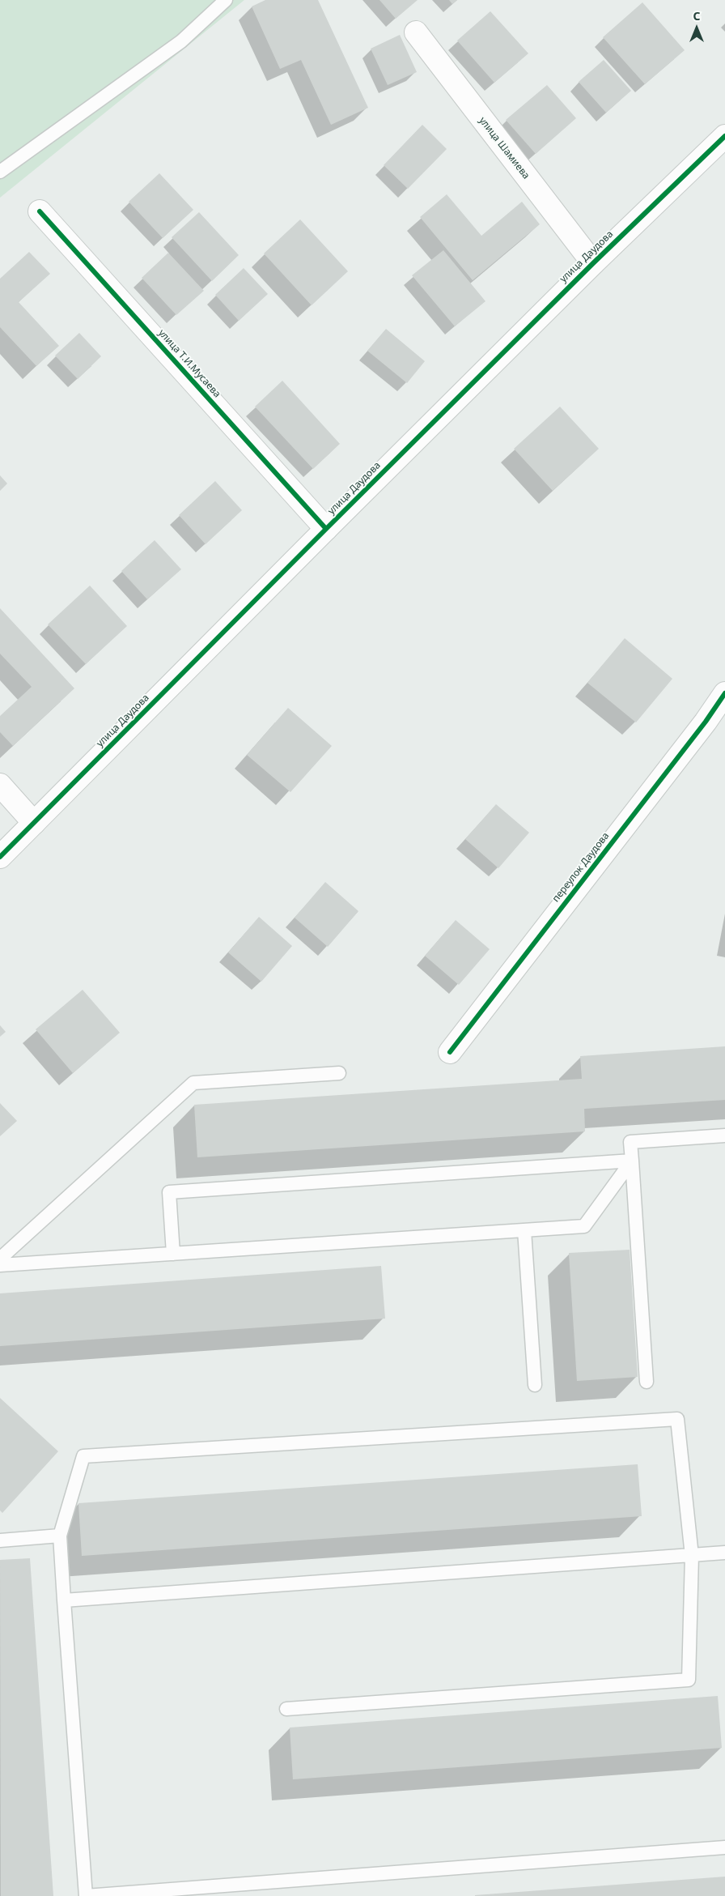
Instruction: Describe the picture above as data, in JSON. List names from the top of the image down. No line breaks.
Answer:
{"streets":{"street":["улица Шамиева","улица Даудова","улица Т.И.Мусаева","переулок Даудова"]},"crossings":[["улица Шамиева","улица Даудова"],["улица Даудова","улица Т.И.Мусаева"]],"north":"top"}
